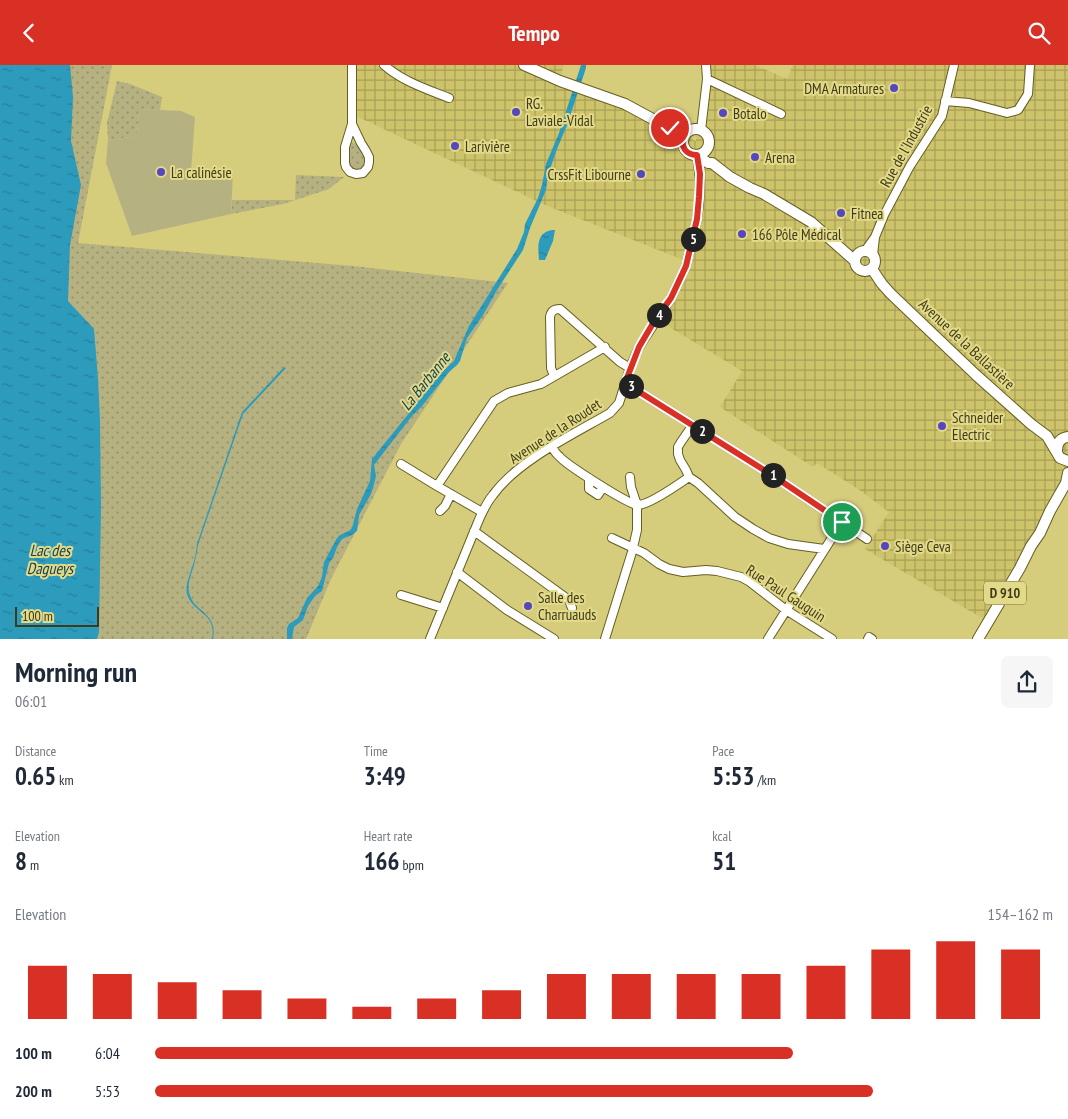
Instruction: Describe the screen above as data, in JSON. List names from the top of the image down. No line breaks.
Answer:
{"streets":{"main road":["Avenue de la Ballastière","D 910"],"street":["Rue de l'Industrie","Avenue de la Roudet","Rue Paul Gauguin"]},"crossings":[["Avenue de la Ballastière","D 910"]],"water":["La Barbanne","Lac des Dagueys"],"places":["DMA Armatures","RG. Laviale-Vidal","Botalo","Larivière","Arena","La calinésie","CrssFit Libourne","Fitnea","166 Pôle Médical","Schneider Electric","Siège Ceva","Salle des Charruauds"],"scale_bar":"100 m","page":{"header":"Tempo","pins":["5","4","3","2","1"],"scale":"100 m","heading":["Morning run","06:01"],"stats":[["Distance","0.65 km"],["Time","3:49"],["Pace","5:53 /km"],["Elevation","8 m"],["Heart rate","166 bpm"],["kcal","51"]],"chart":["Elevation","154–162 m"],"list":[{"name":"100 m","note":"6:04"},{"name":"200 m","note":"5:53"}]}}
